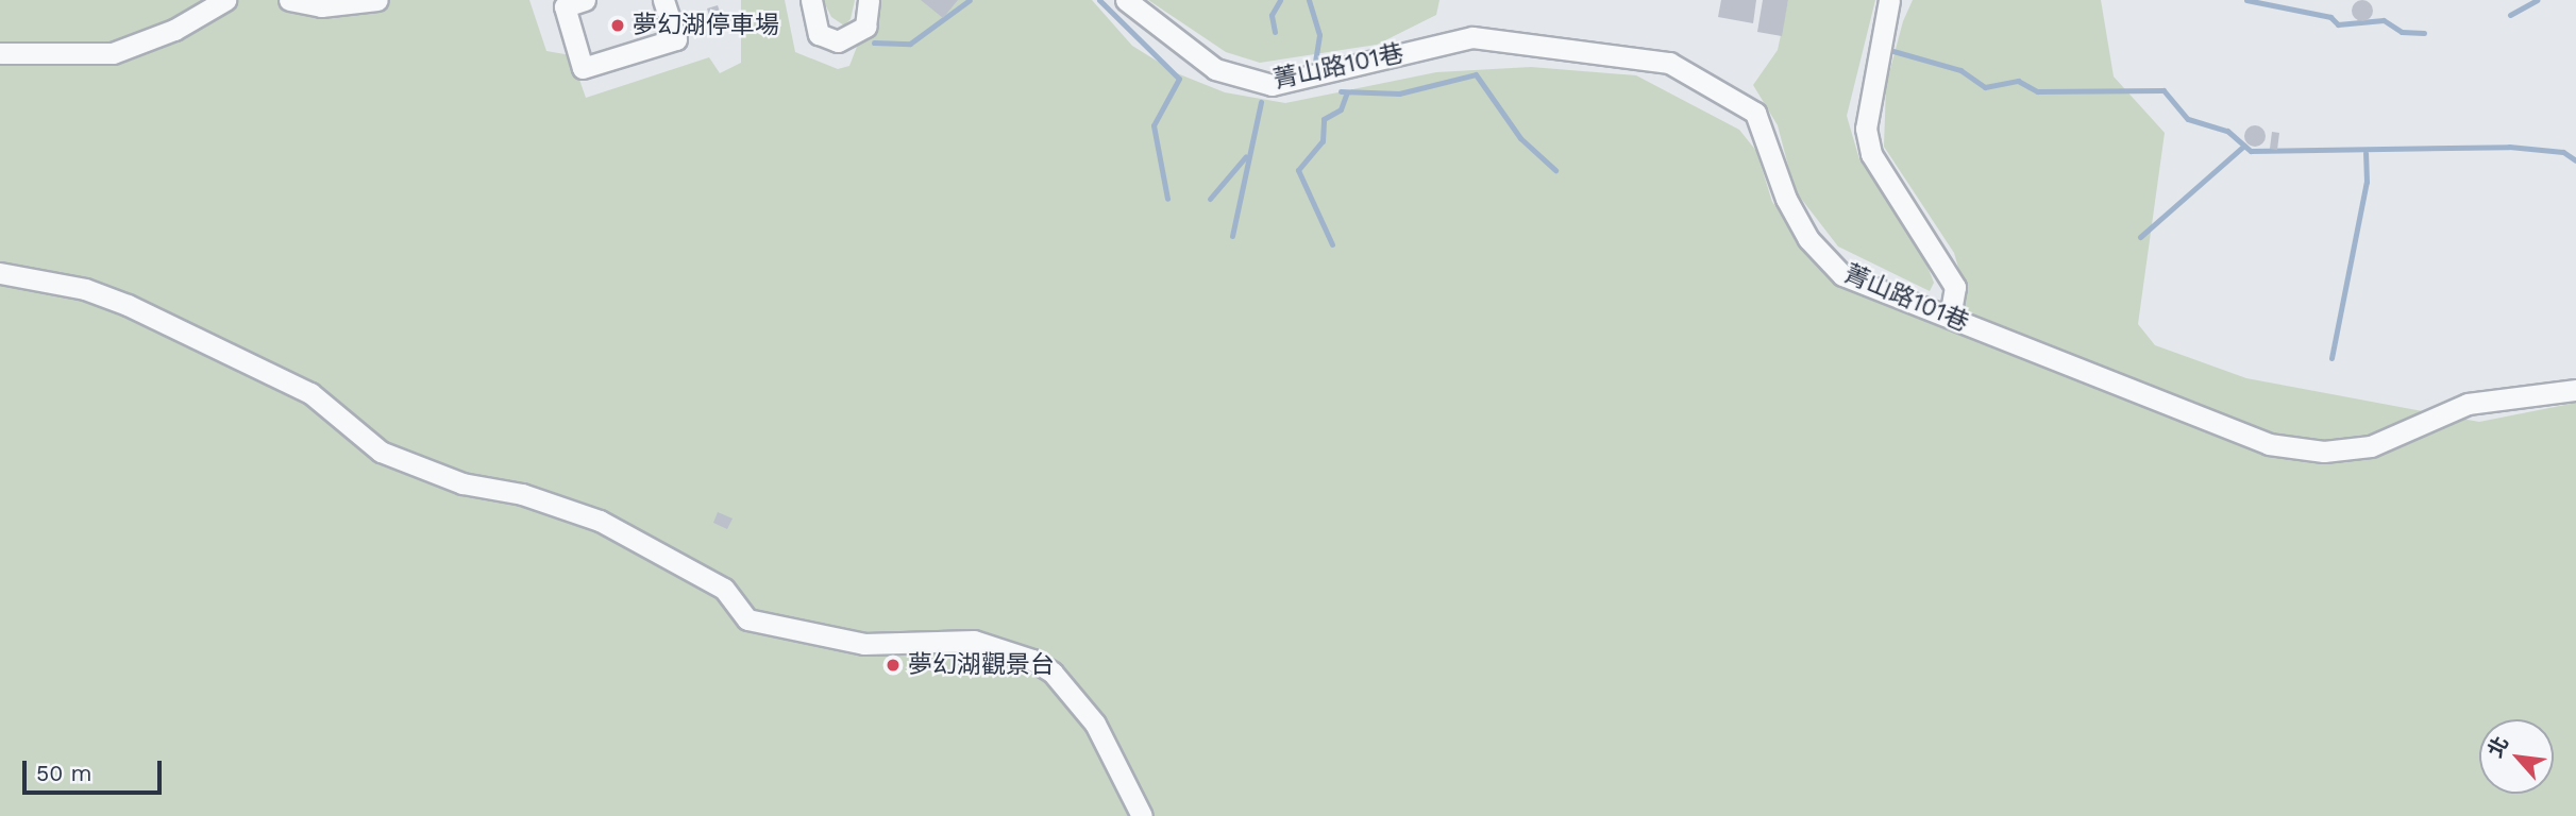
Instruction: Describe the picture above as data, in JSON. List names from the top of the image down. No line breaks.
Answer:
{"streets":{"street":["菁山路101巷"]},"places":["夢幻湖停車場","夢幻湖觀景台"],"scale_bar":"50 m","north":"top left"}
